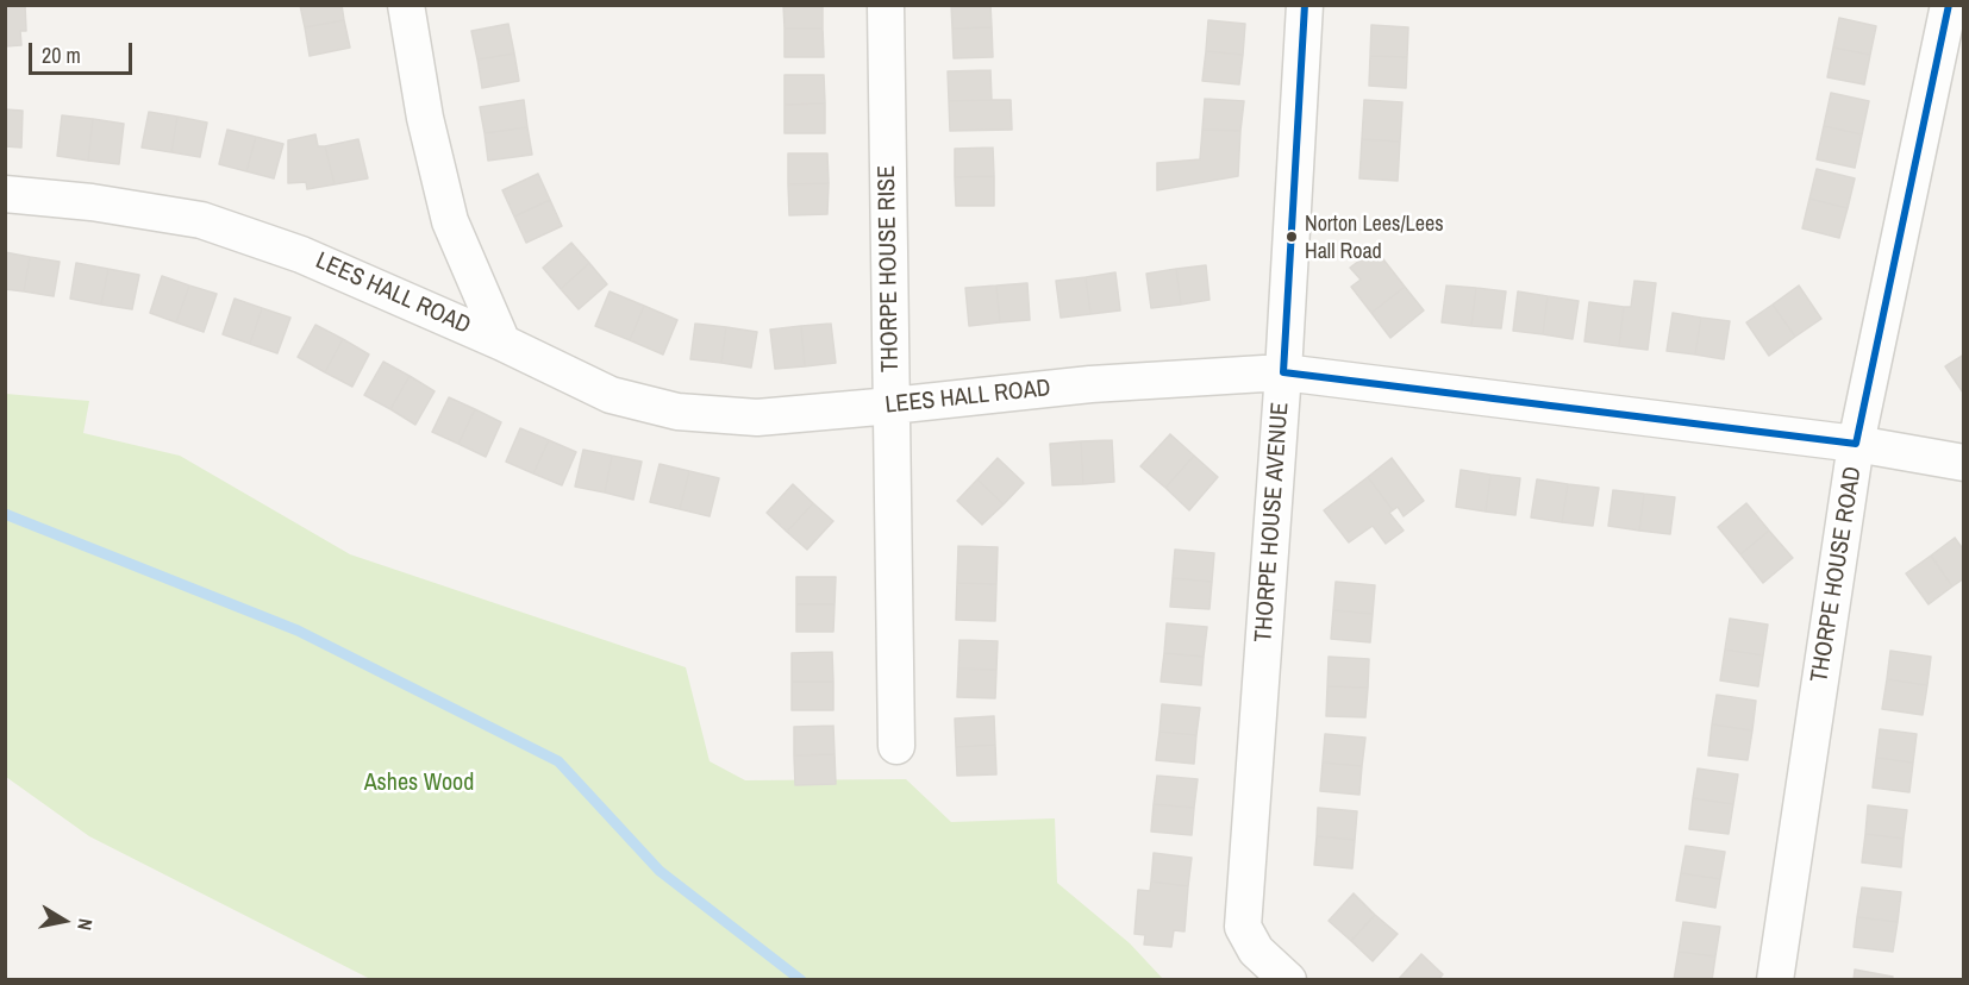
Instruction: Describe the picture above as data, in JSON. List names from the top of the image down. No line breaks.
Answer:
{"streets":{"street":["THORPE HOUSE RISE","LEES HALL ROAD","THORPE HOUSE AVENUE","THORPE HOUSE ROAD"]},"crossings":[["THORPE HOUSE RISE","LEES HALL ROAD"],["LEES HALL ROAD","THORPE HOUSE AVENUE"],["LEES HALL ROAD","THORPE HOUSE ROAD"]],"parks":["Ashes Wood"],"places":["Norton Lees/Lees Hall Road"],"scale_bar":"20 m","north":"right"}
